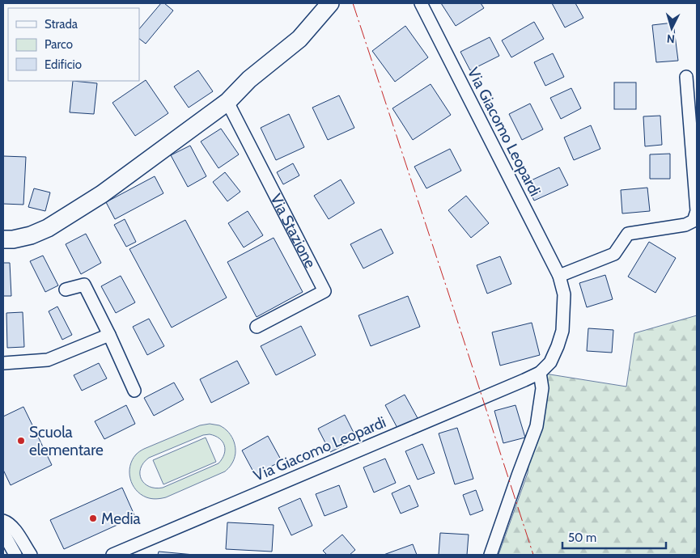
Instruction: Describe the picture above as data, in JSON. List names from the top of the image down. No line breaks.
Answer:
{"streets":{"street":["Via Giacomo Leopardi","Via Stazione"]},"places":["Scuola elementare","Media"],"legend":["Strada","Parco","Edificio"],"scale_bar":"50 m","north":"bottom"}
